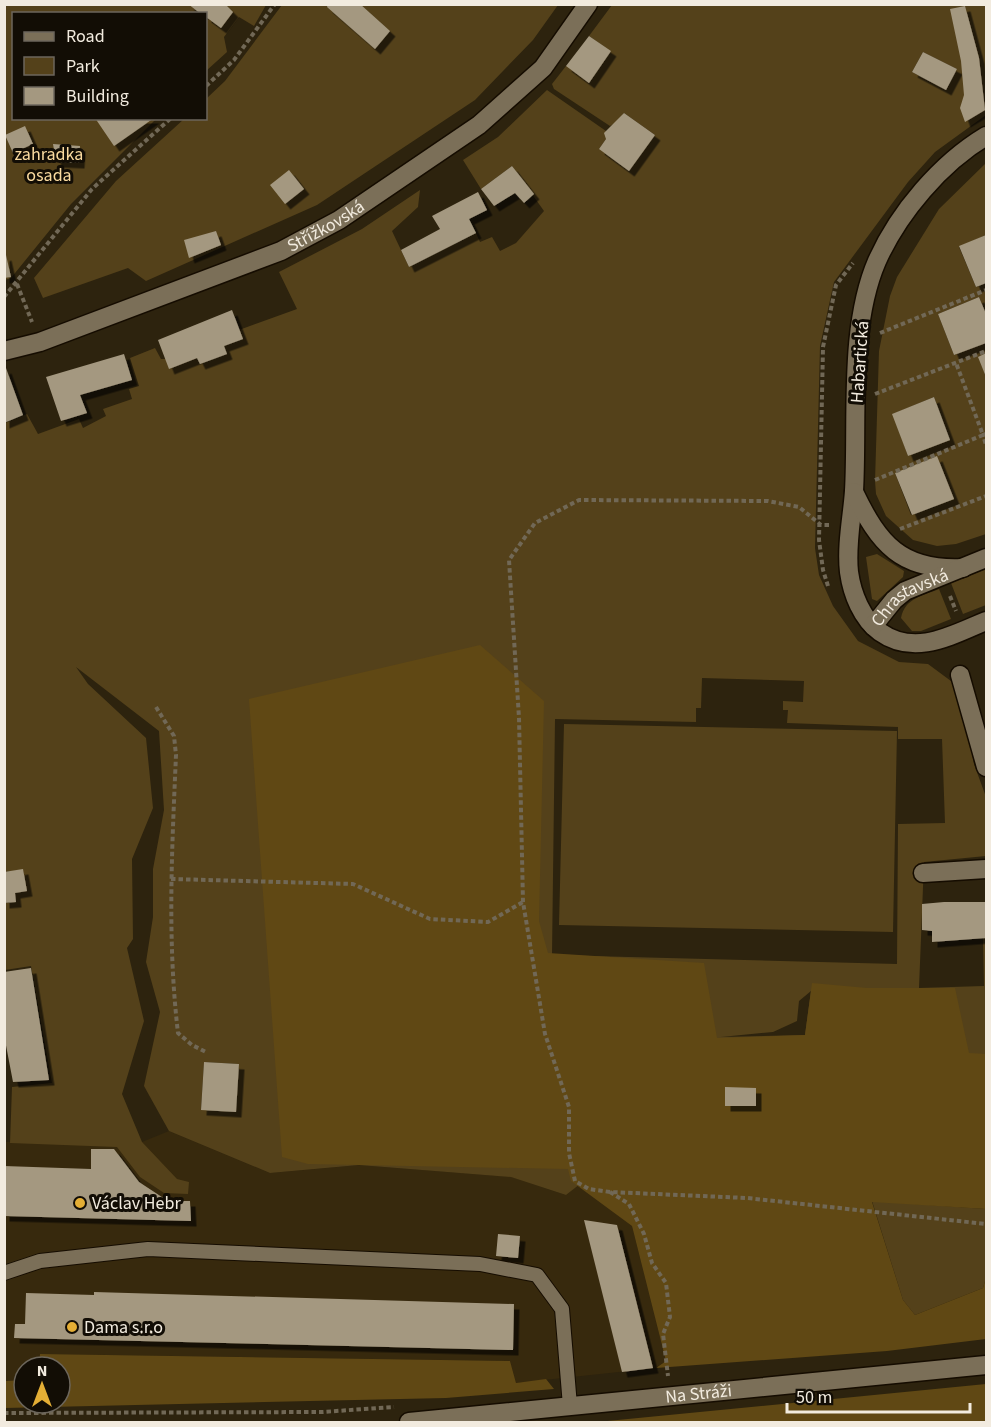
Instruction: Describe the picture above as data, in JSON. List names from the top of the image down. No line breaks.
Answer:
{"streets":{"street":["Střížkovská","Habartická","Chrastavská","Na Stráži"]},"crossings":[["Habartická","Chrastavská"]],"parks":["zahradka osada"],"places":["Václav Hebr","Dama s.r.o"],"legend":["Road","Park","Building"],"scale_bar":"50 m","north":"top"}
